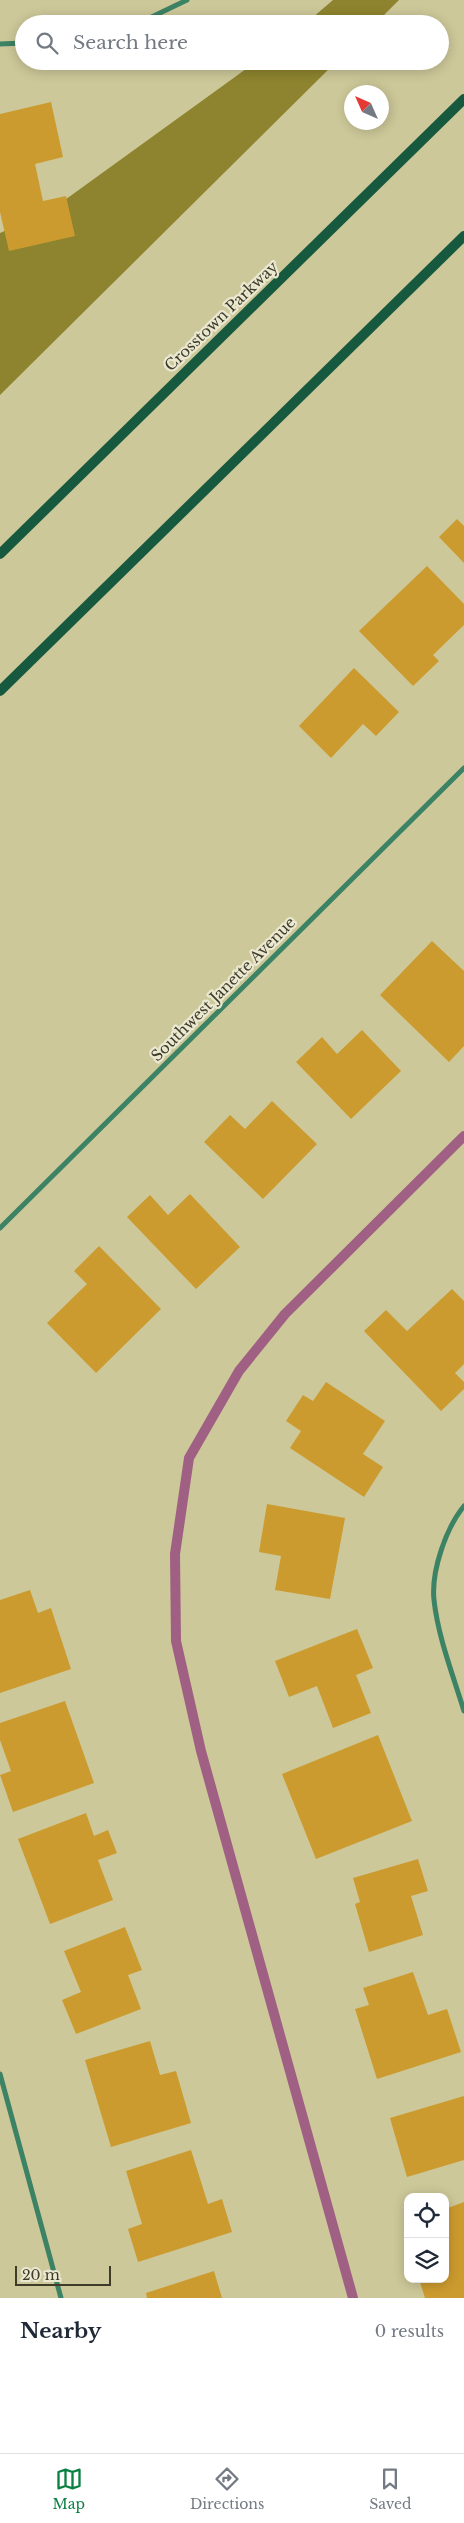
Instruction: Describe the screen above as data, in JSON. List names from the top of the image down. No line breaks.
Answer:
{"streets":{"main road":["Crosstown Parkway"],"street":["Southwest Janette Avenue"]},"scale_bar":"20 m","north":"top left","page":{"search":"Search here","scale":"20 m","heading":["Nearby","0 results"],"nav":["Map","Directions","Saved"]}}
